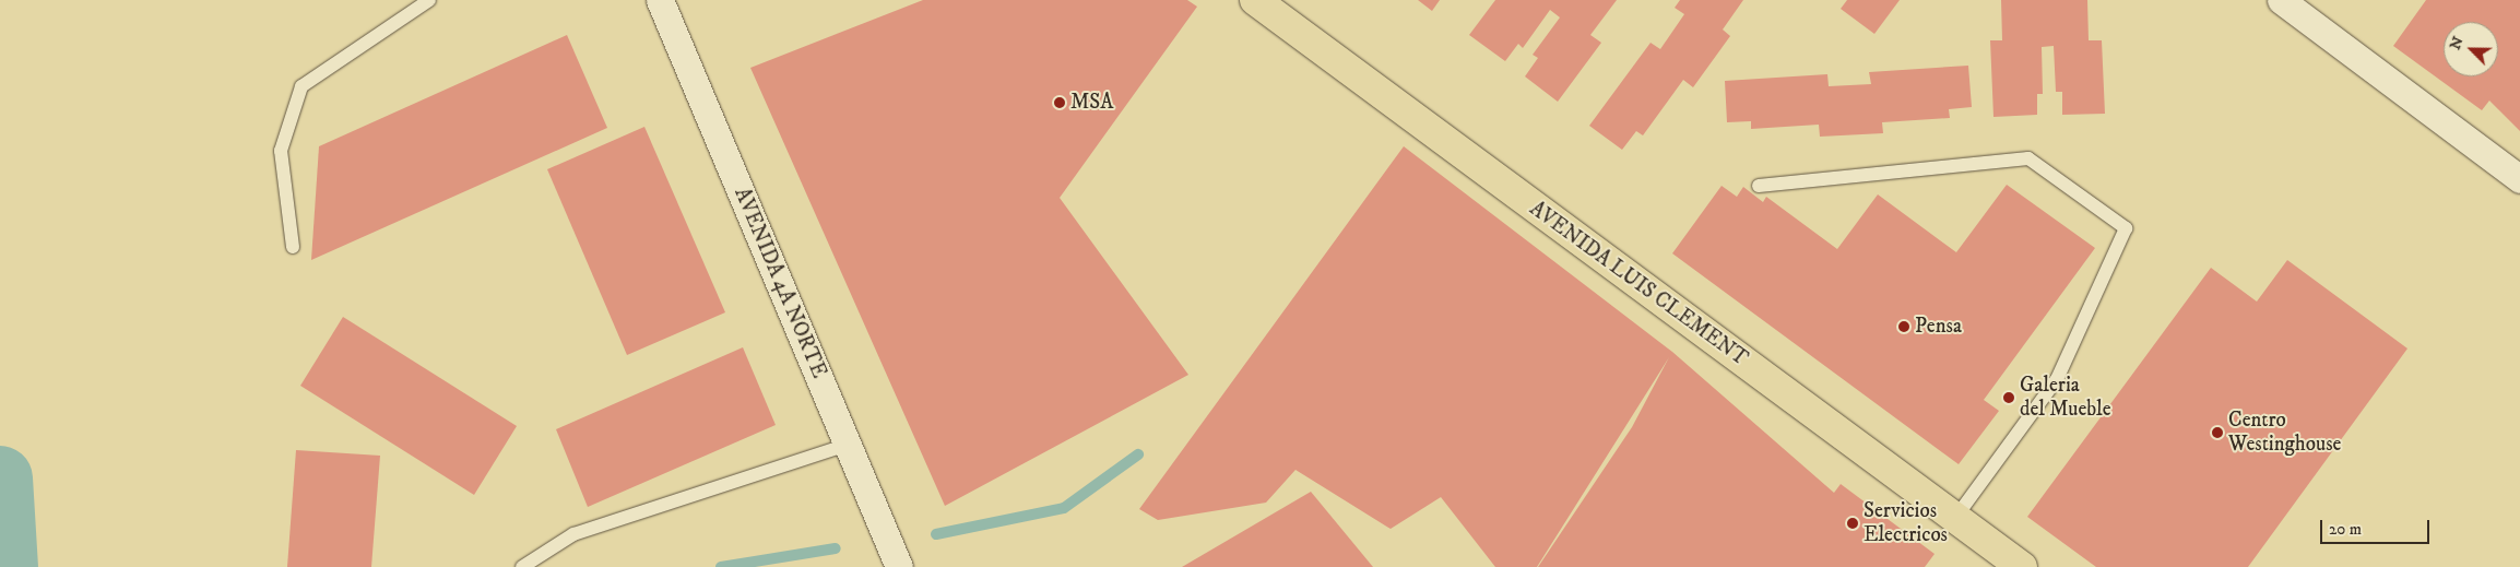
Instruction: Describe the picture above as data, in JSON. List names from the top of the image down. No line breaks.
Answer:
{"streets":{"main road":["AVENIDA LUIS CLEMENT"],"street":["AVENIDA 4A NORTE"]},"places":["MSA","Pensa","Galeria del Mueble","Centro Westinghouse","Servicios Electricos"],"scale_bar":"20 m","north":"top left"}
